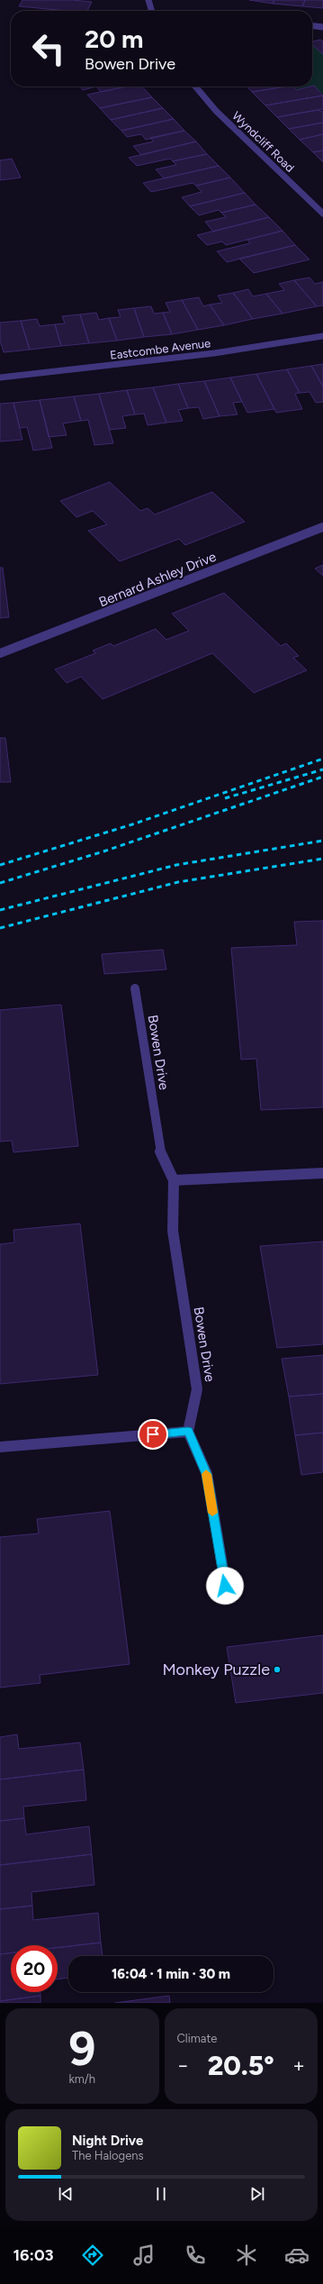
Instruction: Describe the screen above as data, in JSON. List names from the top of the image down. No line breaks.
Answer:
{"streets":{"street":["Wyndcliff Road","Eastcombe Avenue","Bernard Ashley Drive","Bowen Drive"]},"places":["Monkey Puzzle"],"page":{"turn":["20 m","Bowen Drive"],"limit":"20","trip":"16:04 · 1 min · 30 m","tile":[["9","km/h"],"Climate"],"heat":["−","20.5°","+"],"song":["Night Drive","The Halogens"],"tabs":"16:03"}}
